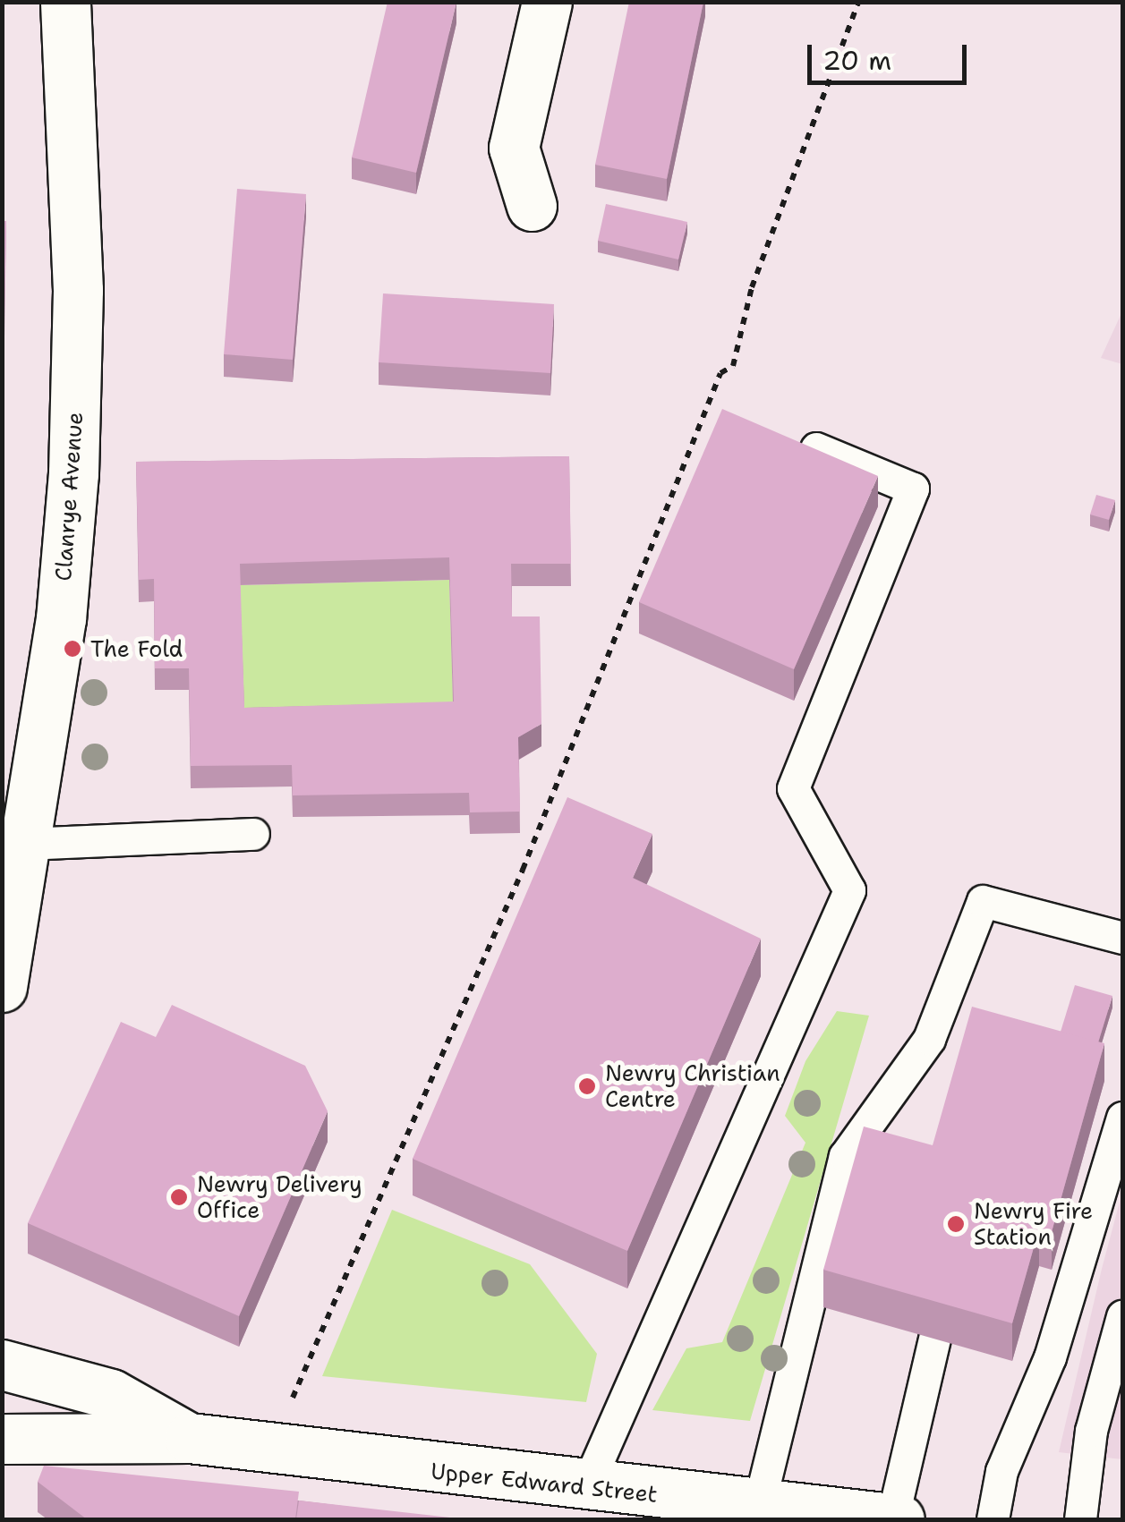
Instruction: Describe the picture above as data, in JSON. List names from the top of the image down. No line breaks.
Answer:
{"streets":{"street":["Clanrye Avenue","Upper Edward Street"]},"places":["The Fold","Newry Christian Centre","Newry Delivery Office","Newry Fire Station"],"scale_bar":"20 m"}
